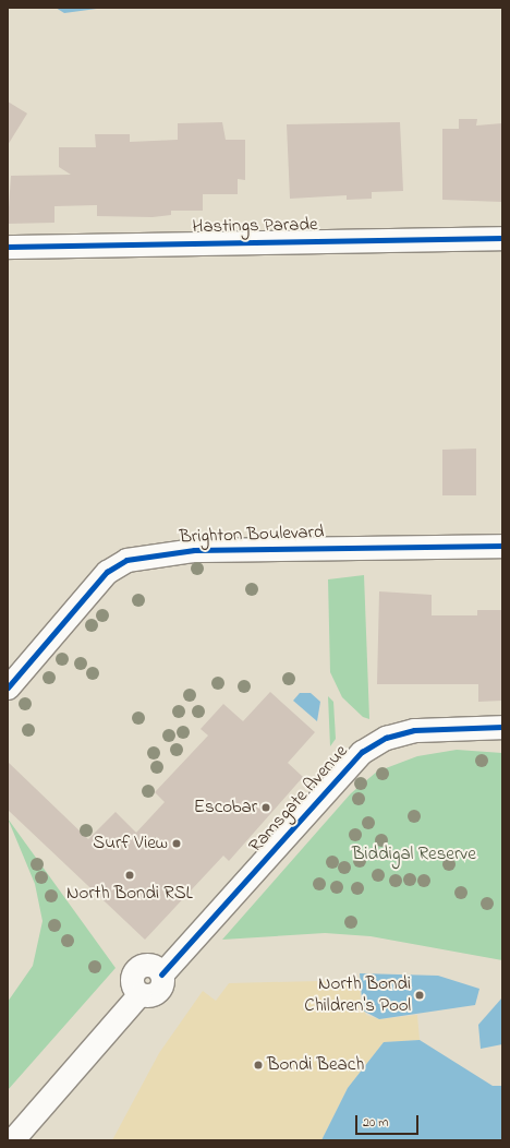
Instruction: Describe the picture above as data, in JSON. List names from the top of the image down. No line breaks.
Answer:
{"streets":{"street":["Hastings Parade","Brighton Boulevard","Ramsgate Avenue"]},"parks":["Biddigal Reserve"],"places":["Escobar","Surf View","North Bondi RSL","North Bondi Children's Pool","Bondi Beach"],"scale_bar":"20 m"}
